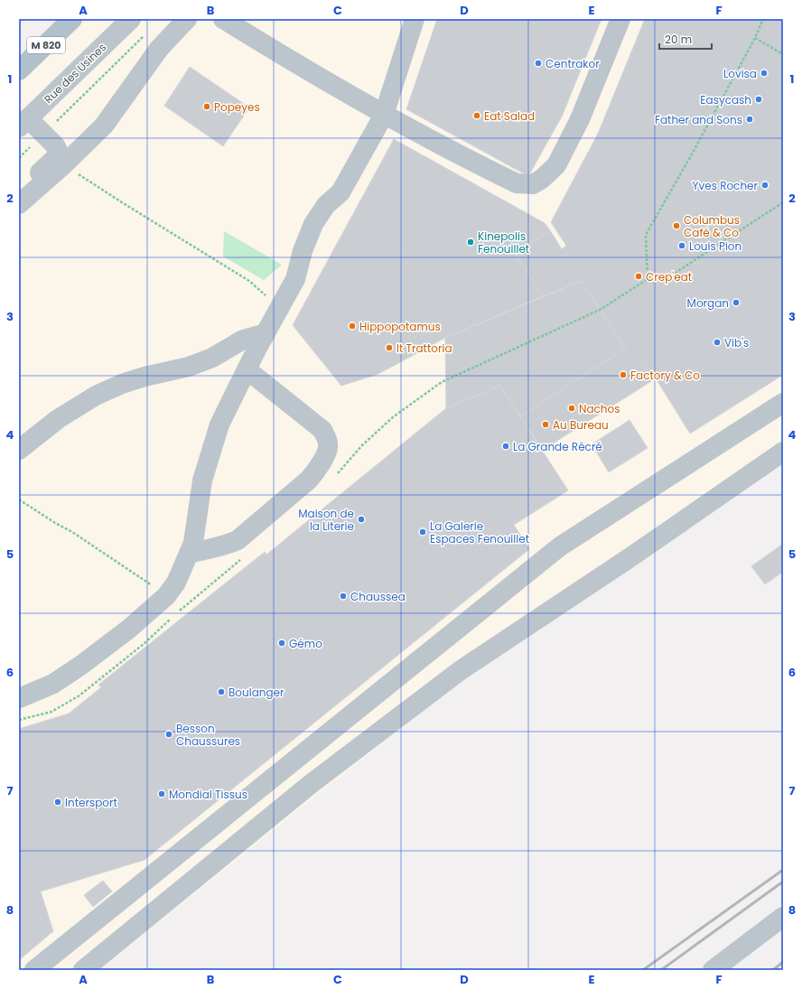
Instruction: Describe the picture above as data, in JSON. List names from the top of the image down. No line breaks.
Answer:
{"streets":{"main road":["M 820"],"street":["Rue des Usines"]},"places":["Centrakor","Lovisa","Easycash","Popeyes","Eat Salad","Father and Sons","Yves Rocher","Columbus Café & Co","Kinepolis Fenouillet","Louis Pion","Crep'eat","Morgan","Hippopotamus","Vib's","It Trattoria","Factory & Co","Nachos","Au Bureau","La Grande Récré","Maison de la Literie","La Galerie Espaces Fenouillet","Chaussea","Gémo","Boulanger","Besson Chaussures","Mondial Tissus","Intersport"],"scale_bar":"20 m","grid":{"columns":["A","B","C","D","E","F"],"rows":["1","2","3","4","5","6","7","8"]}}
